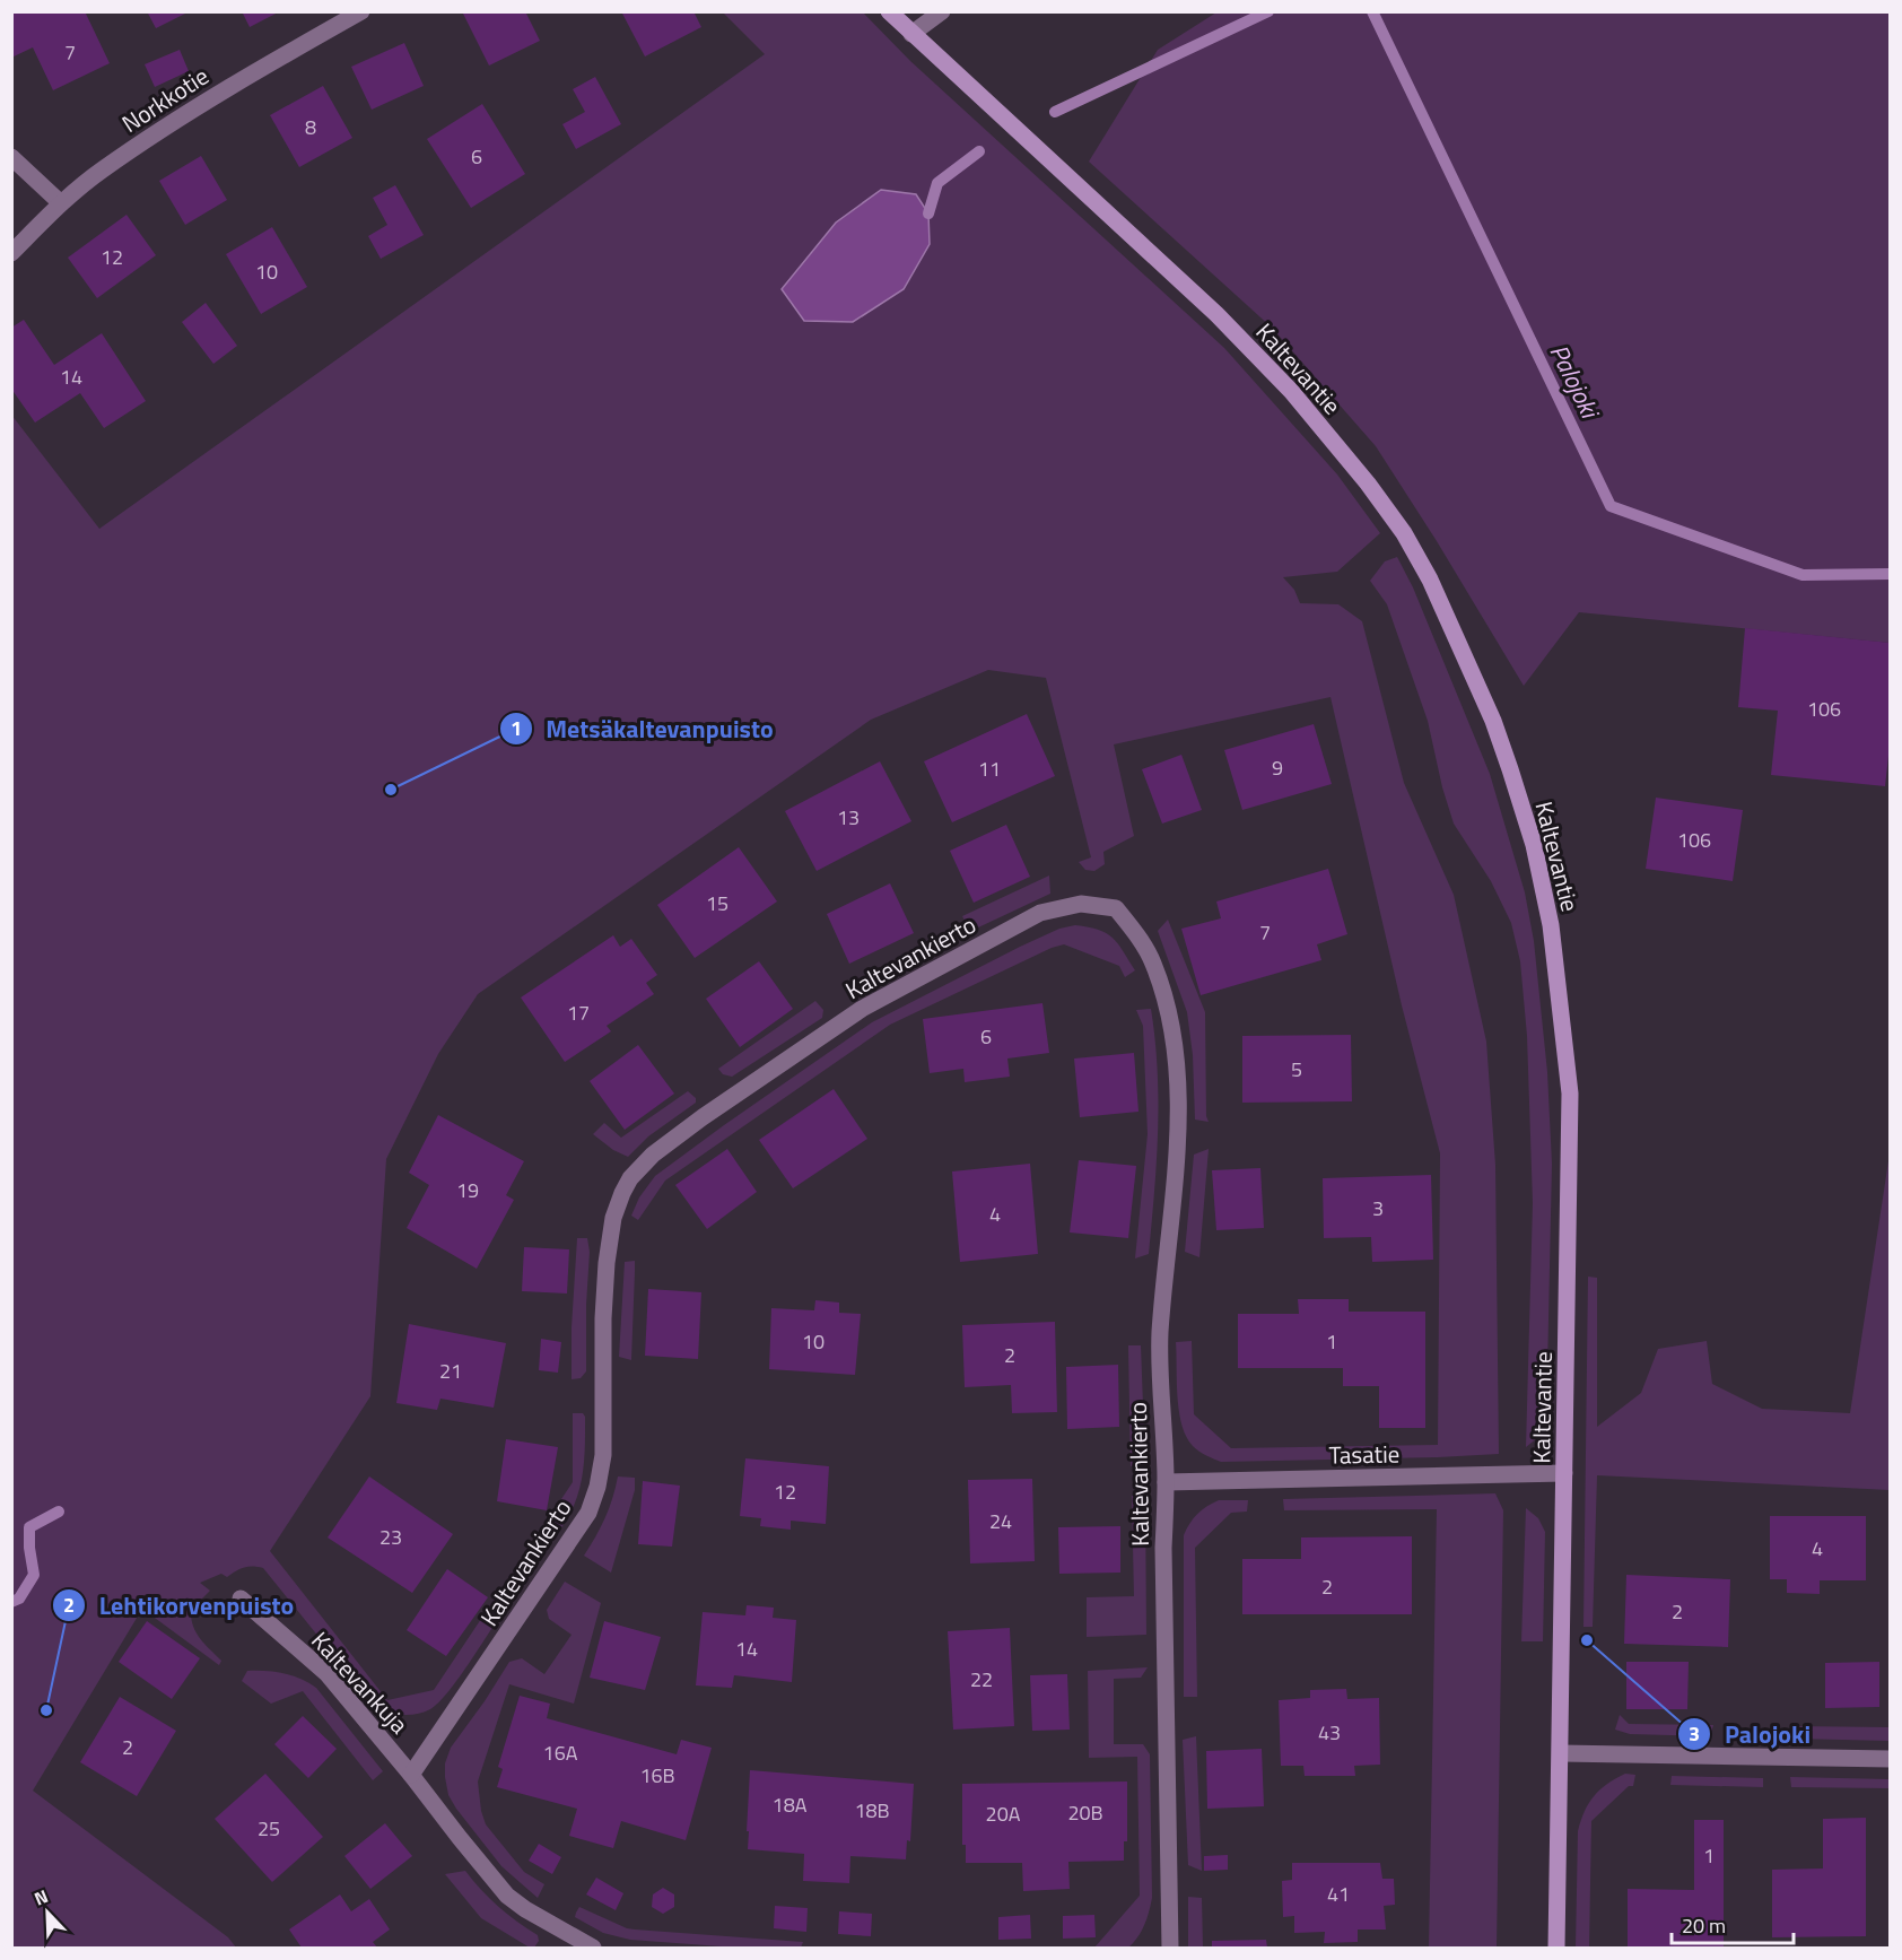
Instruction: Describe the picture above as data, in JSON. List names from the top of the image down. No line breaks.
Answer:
{"streets":{"street":["Norkkotie","Kaltevantie","Kaltevankierto","Tasatie","Kaltevankuja"]},"crossings":[["Kaltevantie","Tasatie"],["Kaltevankierto","Tasatie"],["Kaltevankierto","Kaltevankuja"]],"water":["Palojoki"],"places":["Metsäkaltevanpuisto","Palojoki","Lehtikorvenpuisto"],"house_numbers":["7","8","6","12","10","14","106","9","11","13","106","15","7","17","6","5","19","3","4","10","1","2","21","12","24","23","4","2","2","14","22","43","2","16A","16B","18A","18B","20B","20A","25","1","41"],"scale_bar":"20 m","north":"top left"}
